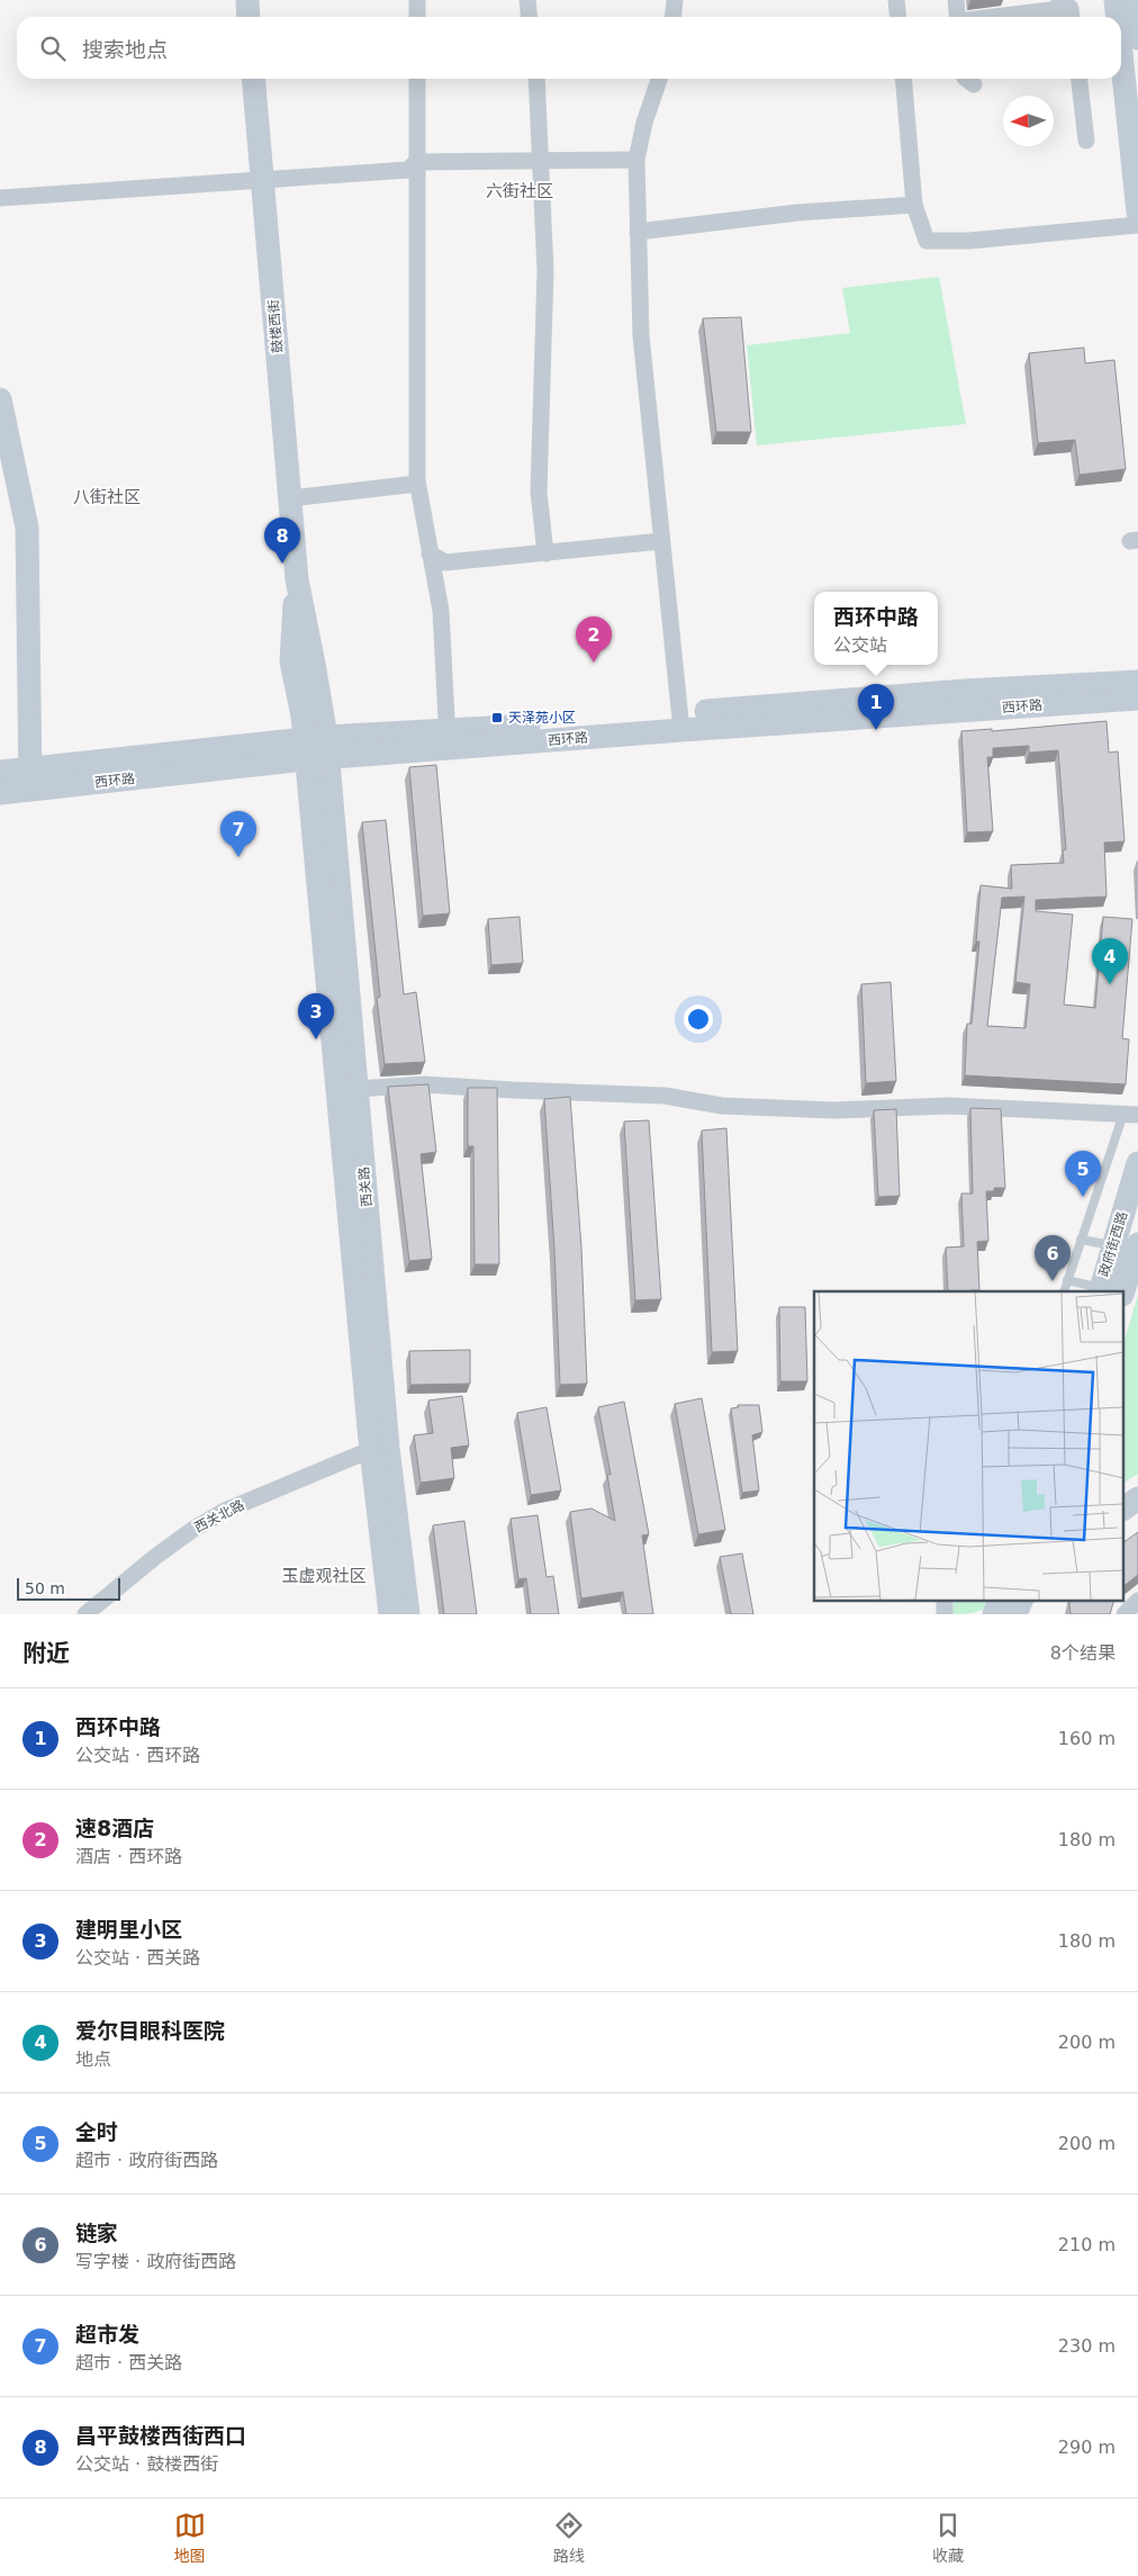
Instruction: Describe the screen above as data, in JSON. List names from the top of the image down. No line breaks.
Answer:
{"streets":{"street":["鼓楼西街","西环路","西关路","政府街西路","西关北路"]},"crossings":[["鼓楼西街","西环路"],["鼓楼西街","西关路"],["西环路","西关路"],["西关路","西关北路"]],"districts":["六街社区","八街社区","玉虚观社区"],"places":{"transit":["天泽苑小区"]},"scale_bar":"50 m","north":"left","page":{"search":"搜索地点","pins":["8","2","1","7","4","3","5","6"],"popup":["西环中路","公交站"],"scale":"50 m","heading":["附近","8个结果"],"list":[{"mark":"1","name":"西环中路","note":"公交站 · 西环路","value":"160 m"},{"mark":"2","name":"速8酒店","note":"酒店 · 西环路","value":"180 m"},{"mark":"3","name":"建明里小区","note":"公交站 · 西关路","value":"180 m"},{"mark":"4","name":"爱尔目眼科医院","note":"地点","value":"200 m"},{"mark":"5","name":"全时","note":"超市 · 政府街西路","value":"200 m"},{"mark":"6","name":"链家","note":"写字楼 · 政府街西路","value":"210 m"},{"mark":"7","name":"超市发","note":"超市 · 西关路","value":"230 m"},{"mark":"8","name":"昌平鼓楼西街西口","note":"公交站 · 鼓楼西街","value":"290 m"}],"nav":["地图","路线","收藏"]}}
